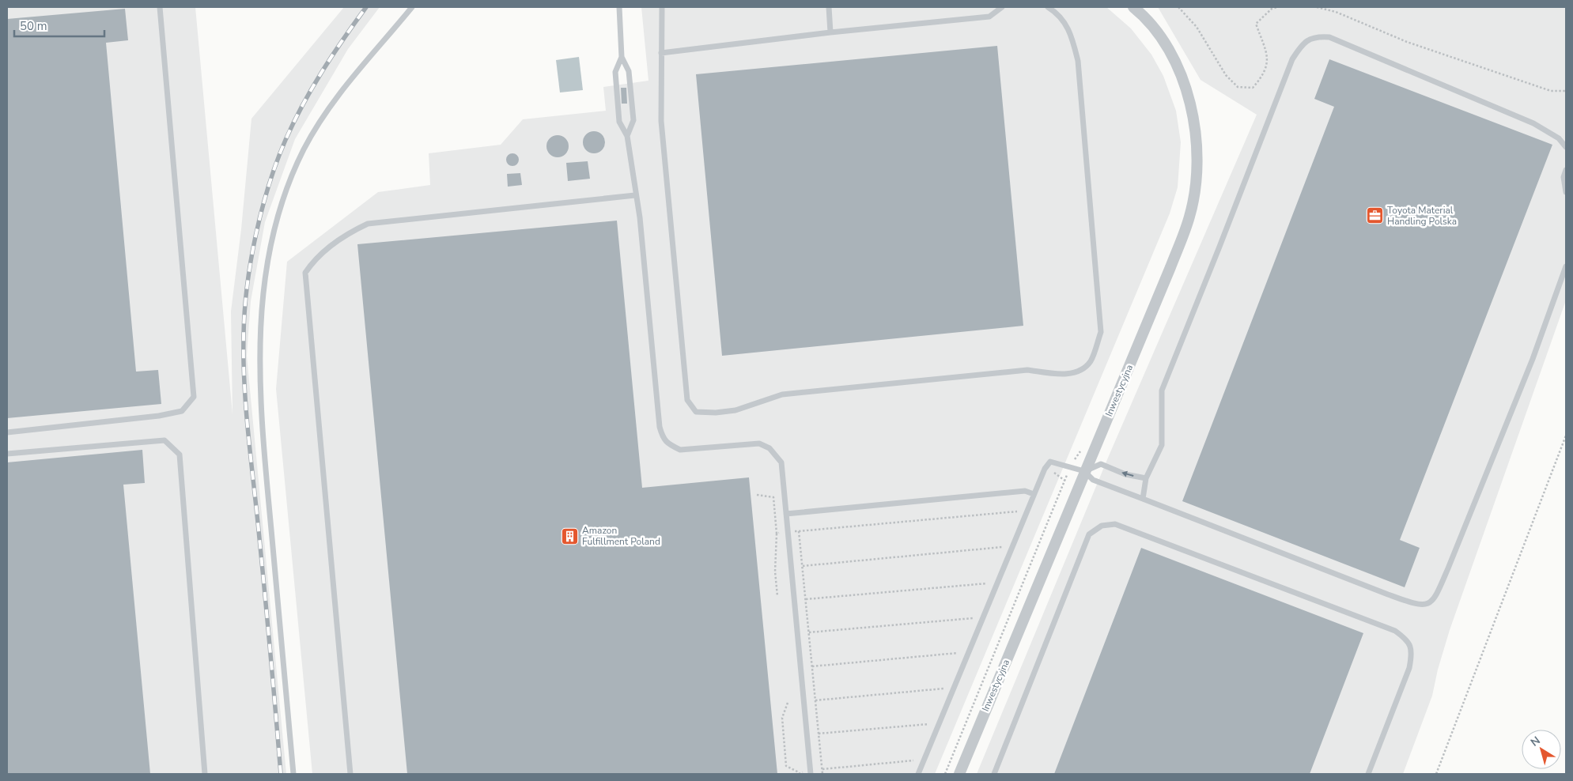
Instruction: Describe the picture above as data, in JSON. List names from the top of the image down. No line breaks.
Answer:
{"streets":{"street":["Inwestycyjna"]},"places":{"office":["Toyota Material Handling Polska"],"building":["Amazon Fulfillment Poland"]},"scale_bar":"50 m","north":"top left"}
